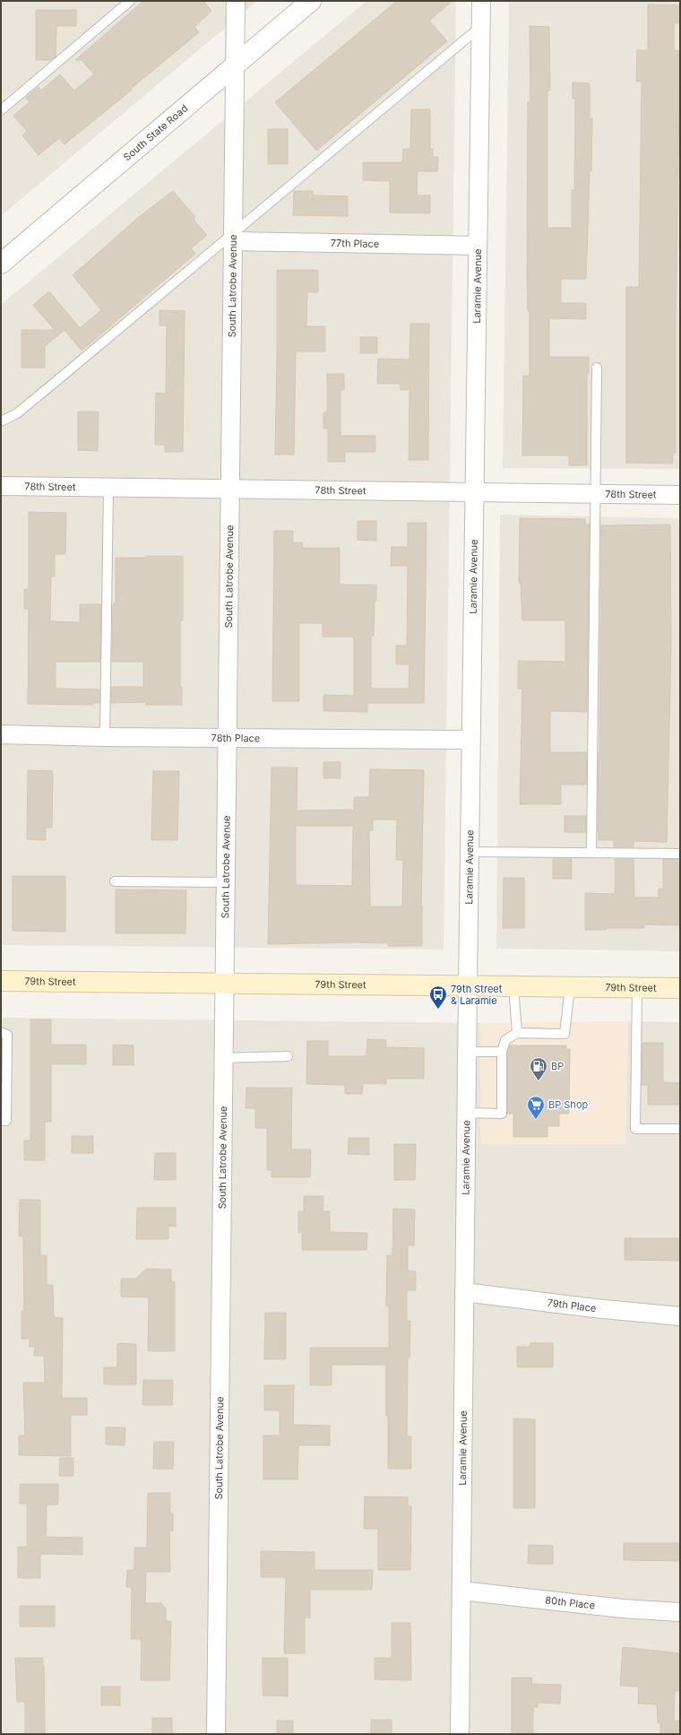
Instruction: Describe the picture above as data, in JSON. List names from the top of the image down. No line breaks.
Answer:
{"streets":{"main road":["79th Street"],"street":["South State Road","77th Place","South Latrobe Avenue","Laramie Avenue","78th Street","78th Place","79th Place","80th Place"]},"crossings":[["South State Road","South Latrobe Avenue"],["77th Place","South Latrobe Avenue"],["77th Place","Laramie Avenue"],["South Latrobe Avenue","78th Street"],["South Latrobe Avenue","78th Place"],["South Latrobe Avenue","79th Street"],["Laramie Avenue","78th Street"],["Laramie Avenue","78th Place"],["Laramie Avenue","79th Street"],["Laramie Avenue","79th Place"],["Laramie Avenue","80th Place"]],"places":{"bus stop":["79th Street & Laramie"],"fuel station":["BP"],"supermarket":["BP Shop"]}}
